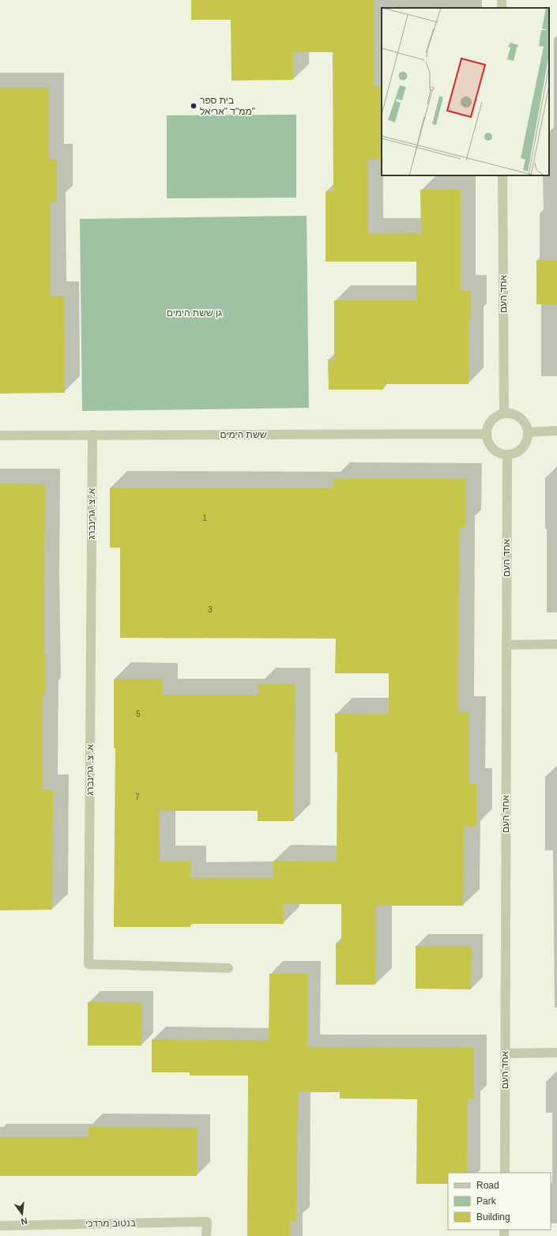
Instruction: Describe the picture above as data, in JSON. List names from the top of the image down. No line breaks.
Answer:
{"streets":{"street":["אחד העם","ששת הימים","א. צ. גרינברג","בנטוב מרדכי"]},"crossings":[["אחד העם","ששת הימים"],["ששת הימים","א. צ. גרינברג"]],"parks":["גן ששת הימים"],"places":["בית ספר ממ\"ד \"אריאל\""],"house_numbers":["1","3","5","7"],"legend":["Road","Park","Building"],"north":"bottom"}
